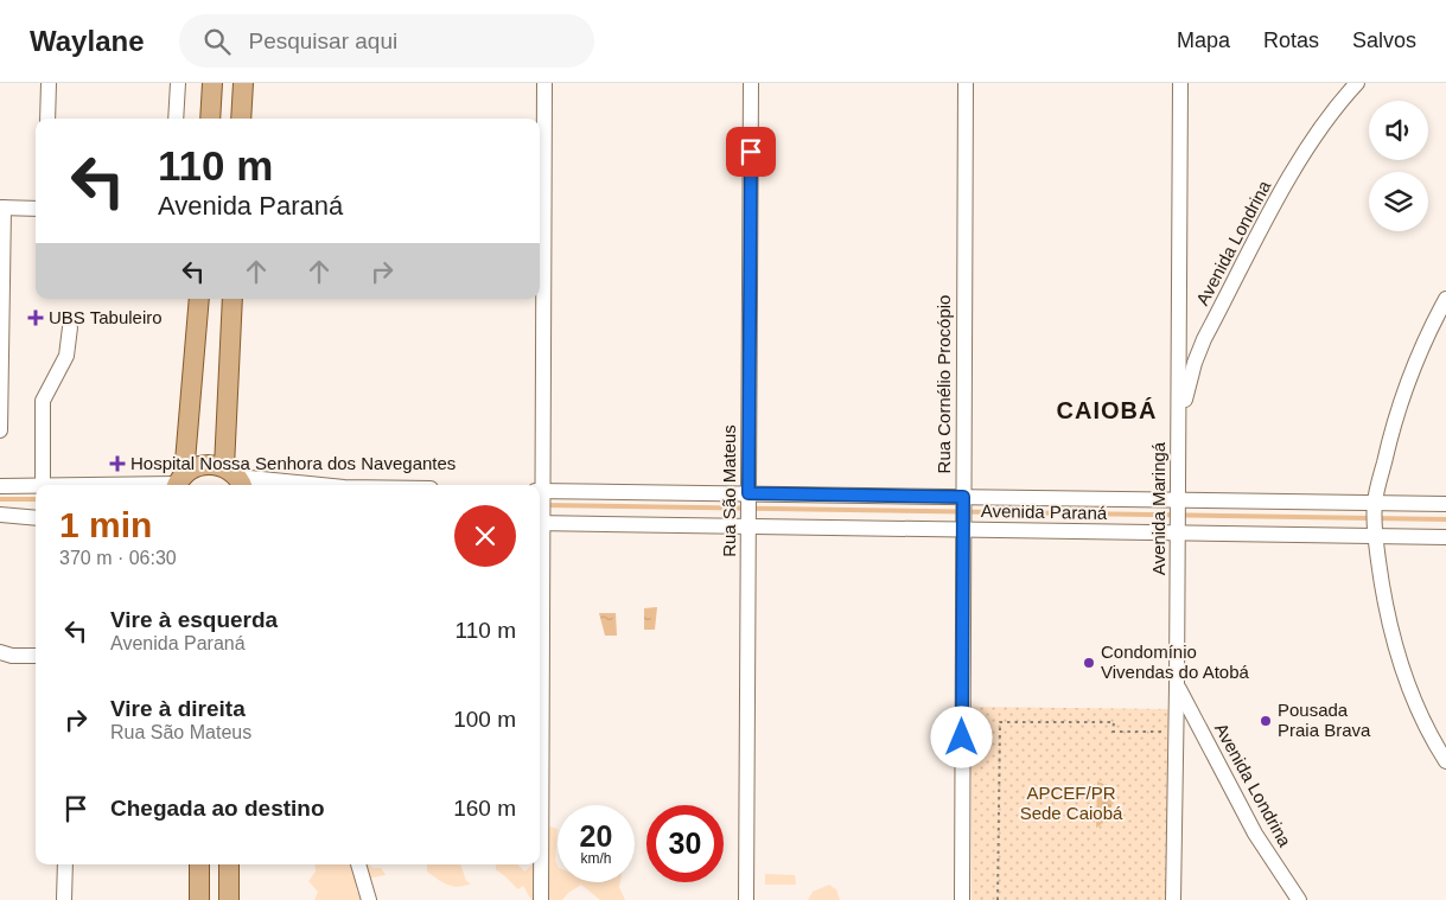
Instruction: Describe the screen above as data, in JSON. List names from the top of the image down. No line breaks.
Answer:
{"streets":{"street":["Avenida Londrina","Rua Cornélio Procópio","Rua São Mateus","Avenida Maringá","Avenida Paraná"]},"crossings":[["Avenida Londrina","Avenida Maringá"],["Rua Cornélio Procópio","Avenida Paraná"],["Rua São Mateus","Avenida Paraná"],["Avenida Maringá","Avenida Paraná"]],"districts":["CAIOBÁ"],"parks":["APCEF/PR Sede Caiobá"],"places":{"health":["UBS Tabuleiro","Hospital Nossa Senhora dos Navegantes"],"other":["Condomínio Vivendas do Atobá","Pousada Praia Brava"]},"page":{"header":"Waylane","search":"Pesquisar aqui","nav":["Mapa","Rotas","Salvos"],"turn":["110 m","Avenida Paraná"],"heading":["1 min","370 m · 06:30"],"list":[{"name":"Vire à esquerda","note":"Avenida Paraná","value":"110 m"},{"name":"Vire à direita","note":"Rua São Mateus","value":"100 m"},{"name":"Chegada ao destino","value":"160 m"}],"speed":"20 km/h","limit":"30"}}
